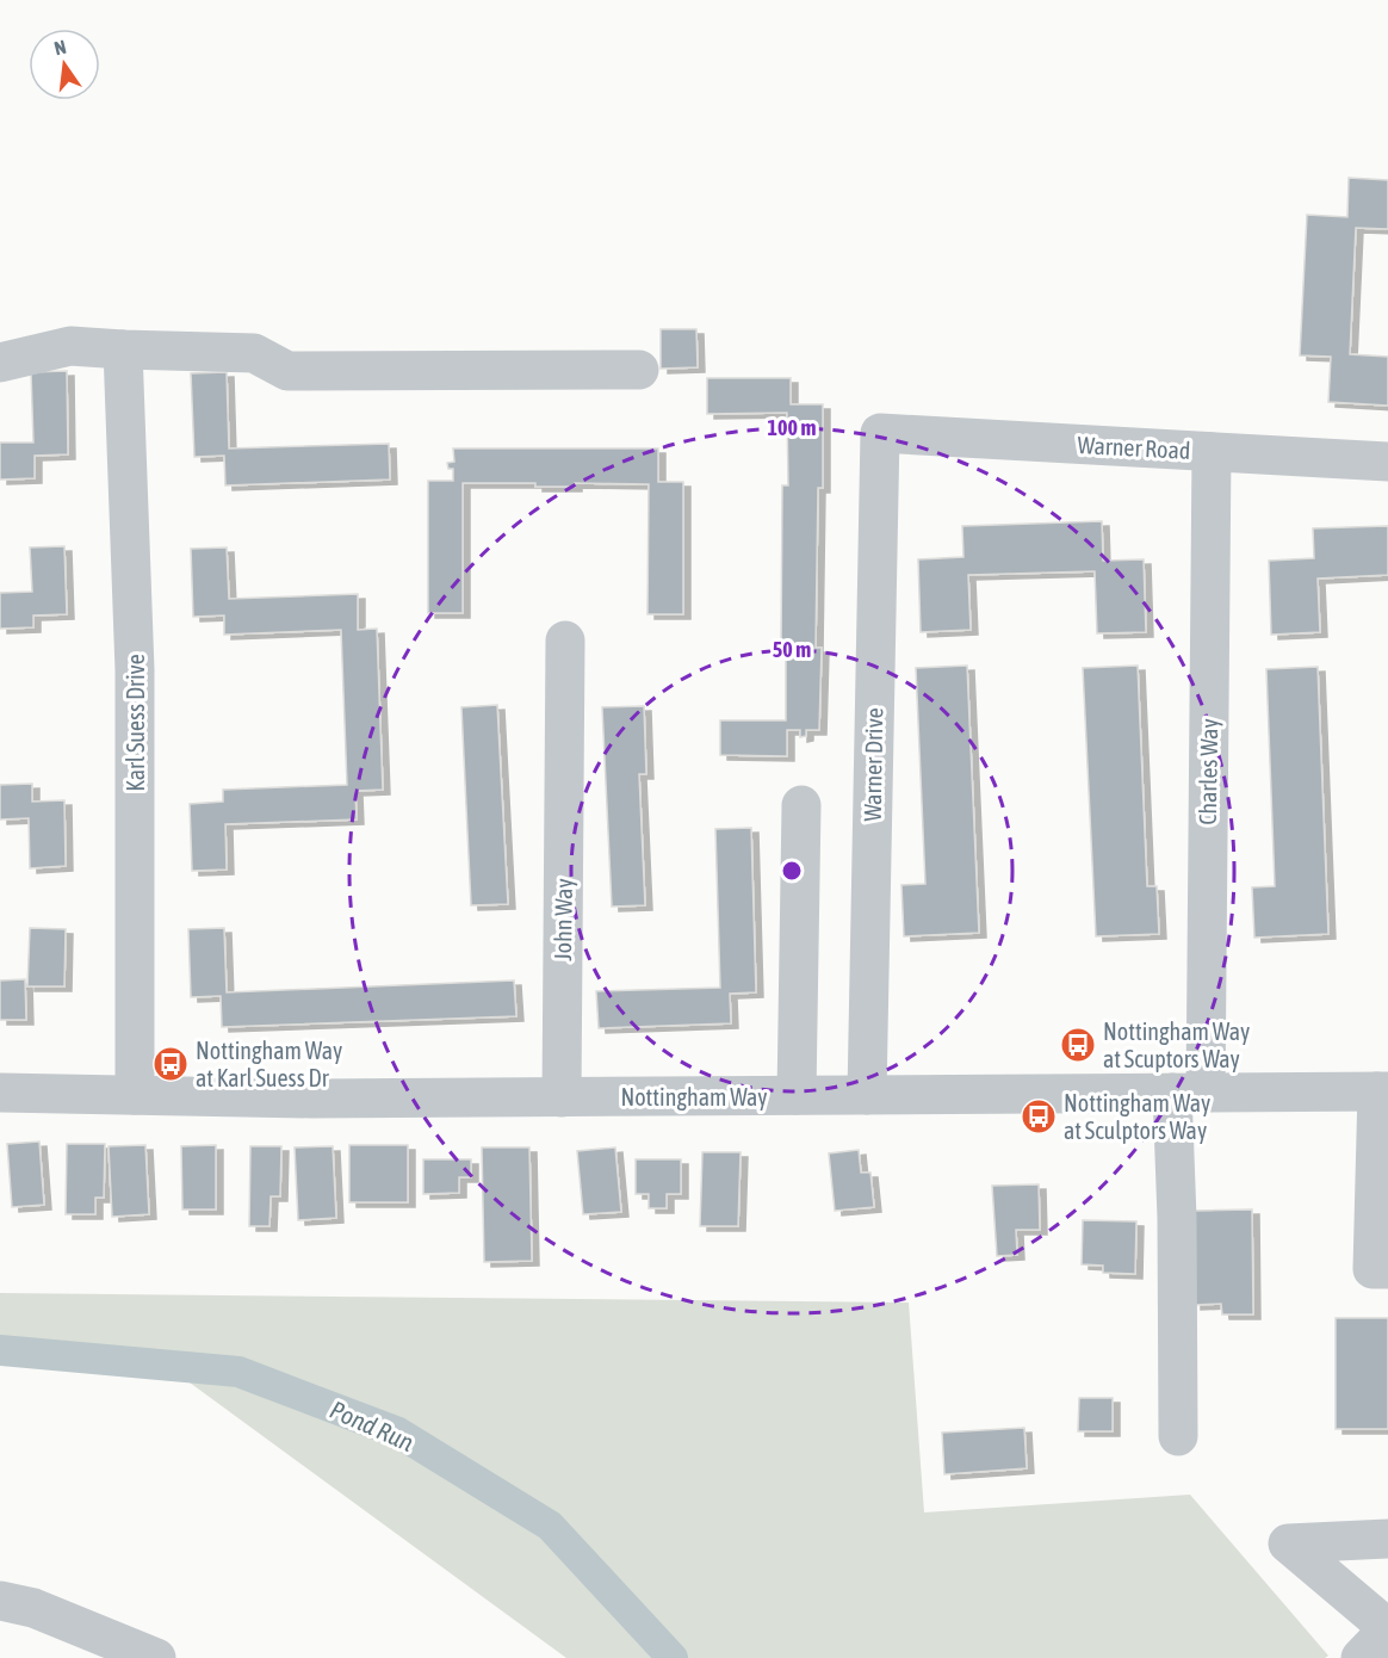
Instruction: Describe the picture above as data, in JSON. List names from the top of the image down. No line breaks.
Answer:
{"streets":{"street":["Warner Road","Karl Suess Drive","Warner Drive","Charles Way","John Way","Nottingham Way"]},"crossings":[["Warner Road","Warner Drive"],["Warner Road","Charles Way"],["Karl Suess Drive","Nottingham Way"],["Warner Drive","Nottingham Way"],["Charles Way","Nottingham Way"],["John Way","Nottingham Way"]],"water":["Pond Run"],"places":{"bus stop":["Nottingham Way at Scuptors Way","Nottingham Way at Karl Suess Dr","Nottingham Way at Sculptors Way"]},"north":"top","rings":["100 m","50 m"]}
